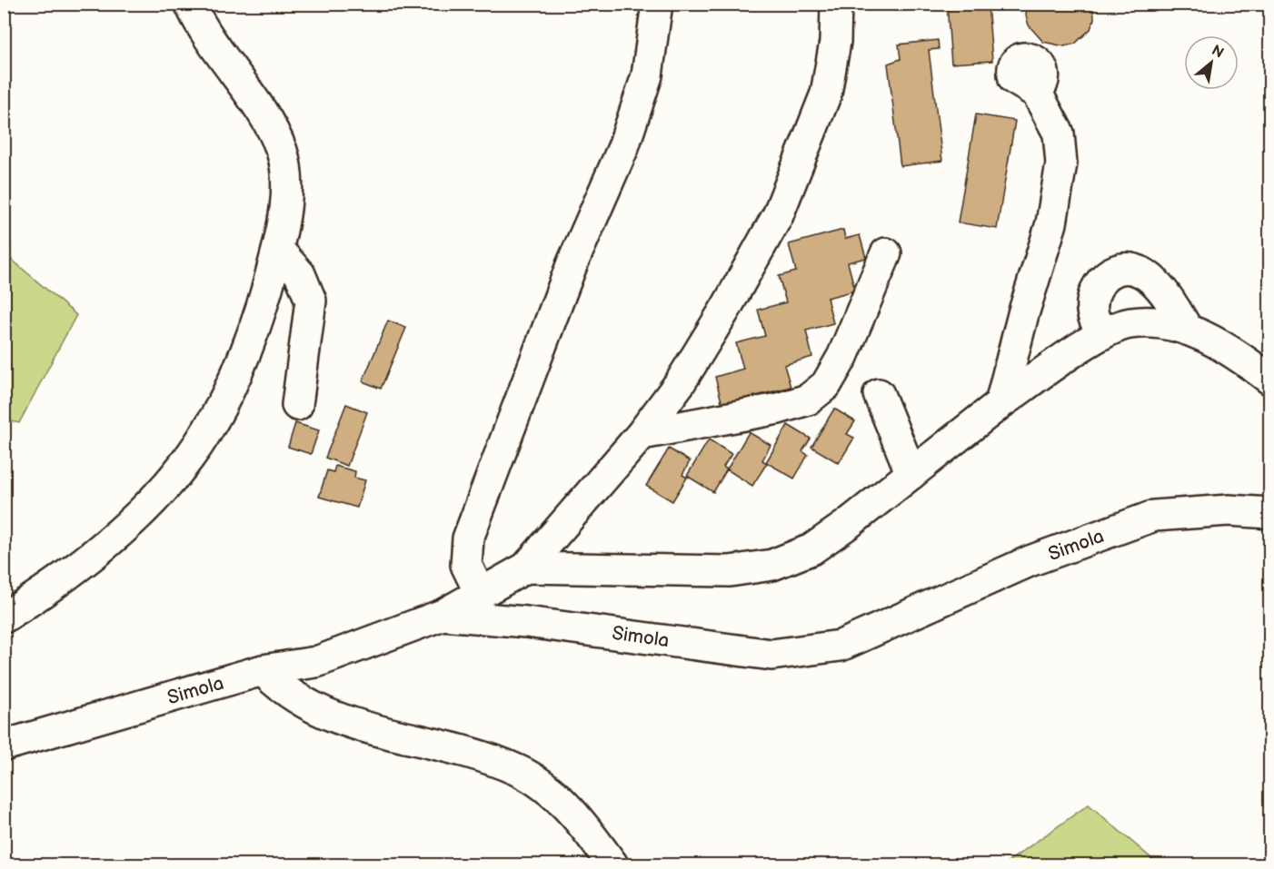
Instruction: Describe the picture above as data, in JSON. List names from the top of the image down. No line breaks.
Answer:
{"streets":{"street":["Simola"]},"north":"top right"}
